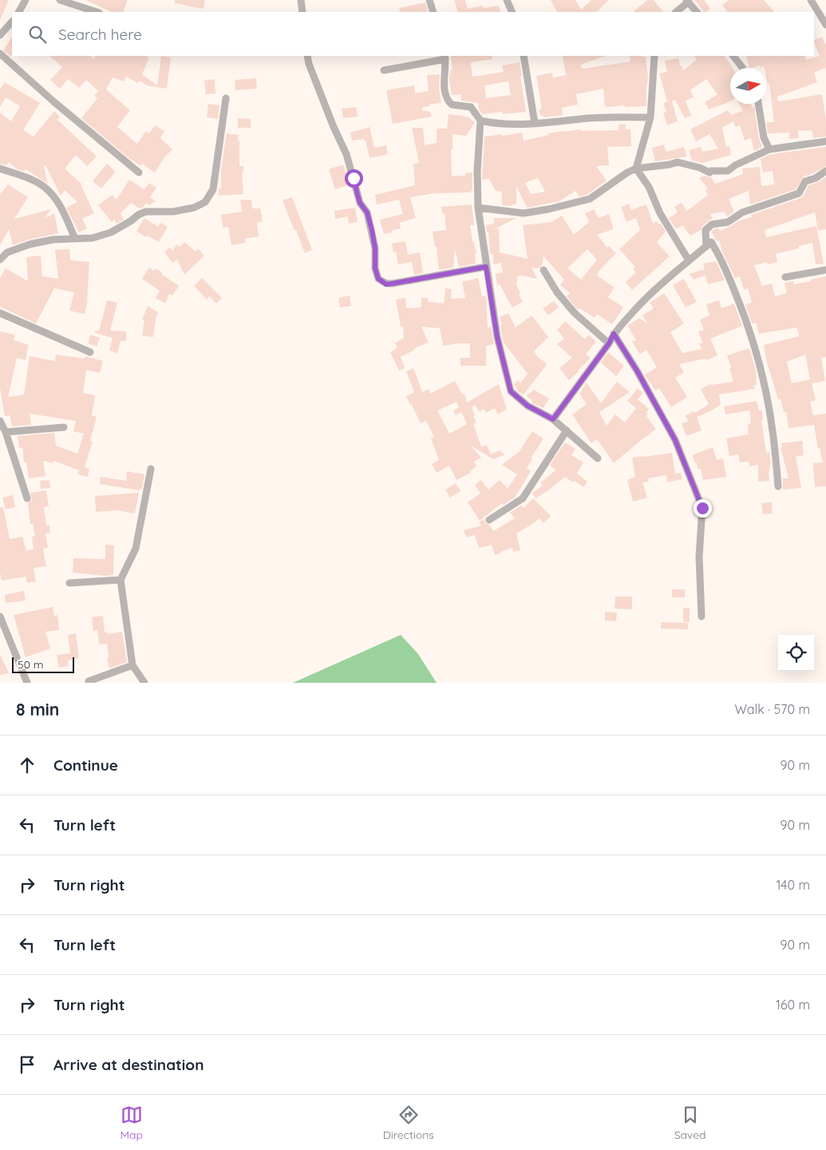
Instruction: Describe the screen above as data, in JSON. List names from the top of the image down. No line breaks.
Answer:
{"scale_bar":"50 m","north":"right","page":{"search":"Search here","scale":"50 m","heading":["8 min","Walk · 570 m"],"list":[["Continue","90 m"],["Turn left","90 m"],["Turn right","140 m"],["Turn left","90 m"],["Turn right","160 m"],"Arrive at destination"],"nav":["Map","Directions","Saved"]}}
